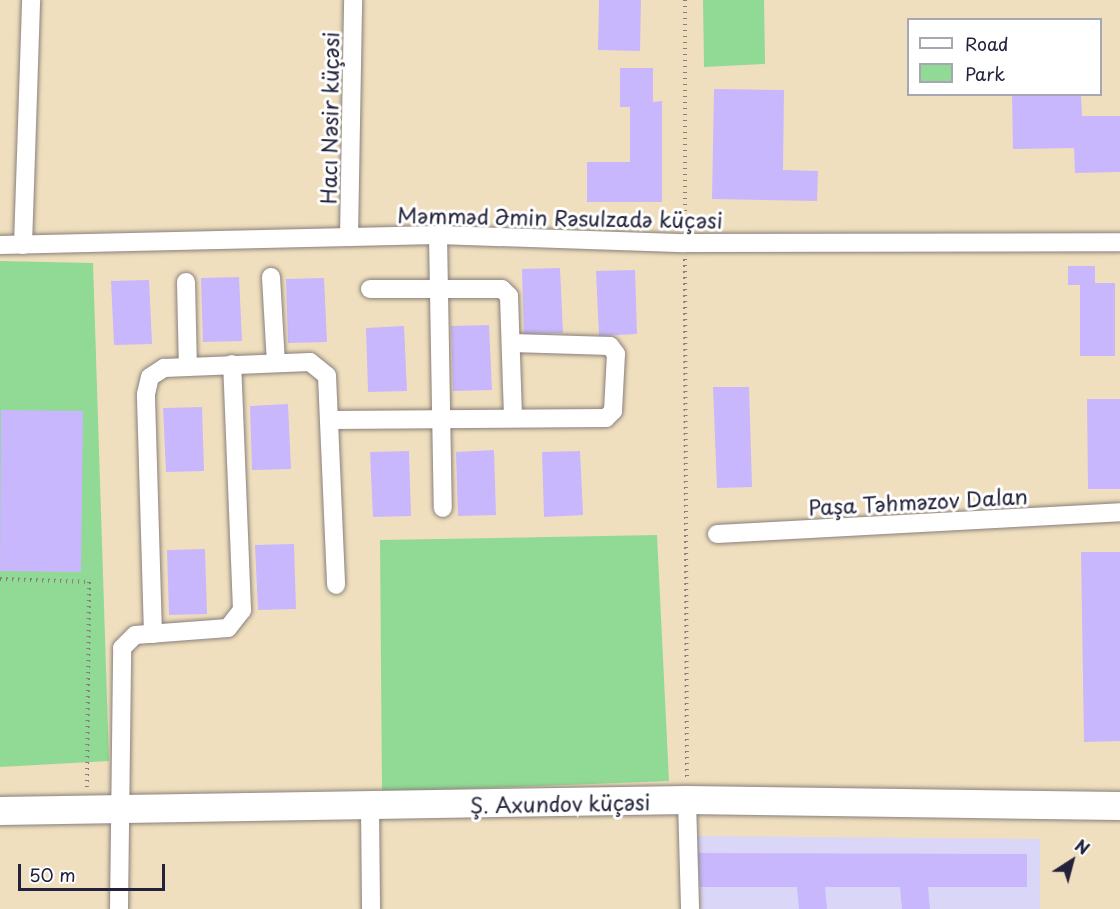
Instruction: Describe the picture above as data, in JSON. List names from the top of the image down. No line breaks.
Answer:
{"streets":{"main road":["Ş. Axundov küçəsi"],"street":["Hacı Nəsir küçəsi","Məmməd Əmin Rəsulzadə küçəsi","Paşa Təhməzov Dalan"]},"crossings":[["Hacı Nəsir küçəsi","Məmməd Əmin Rəsulzadə küçəsi"]],"legend":["Road","Park"],"scale_bar":"50 m","north":"top right"}
